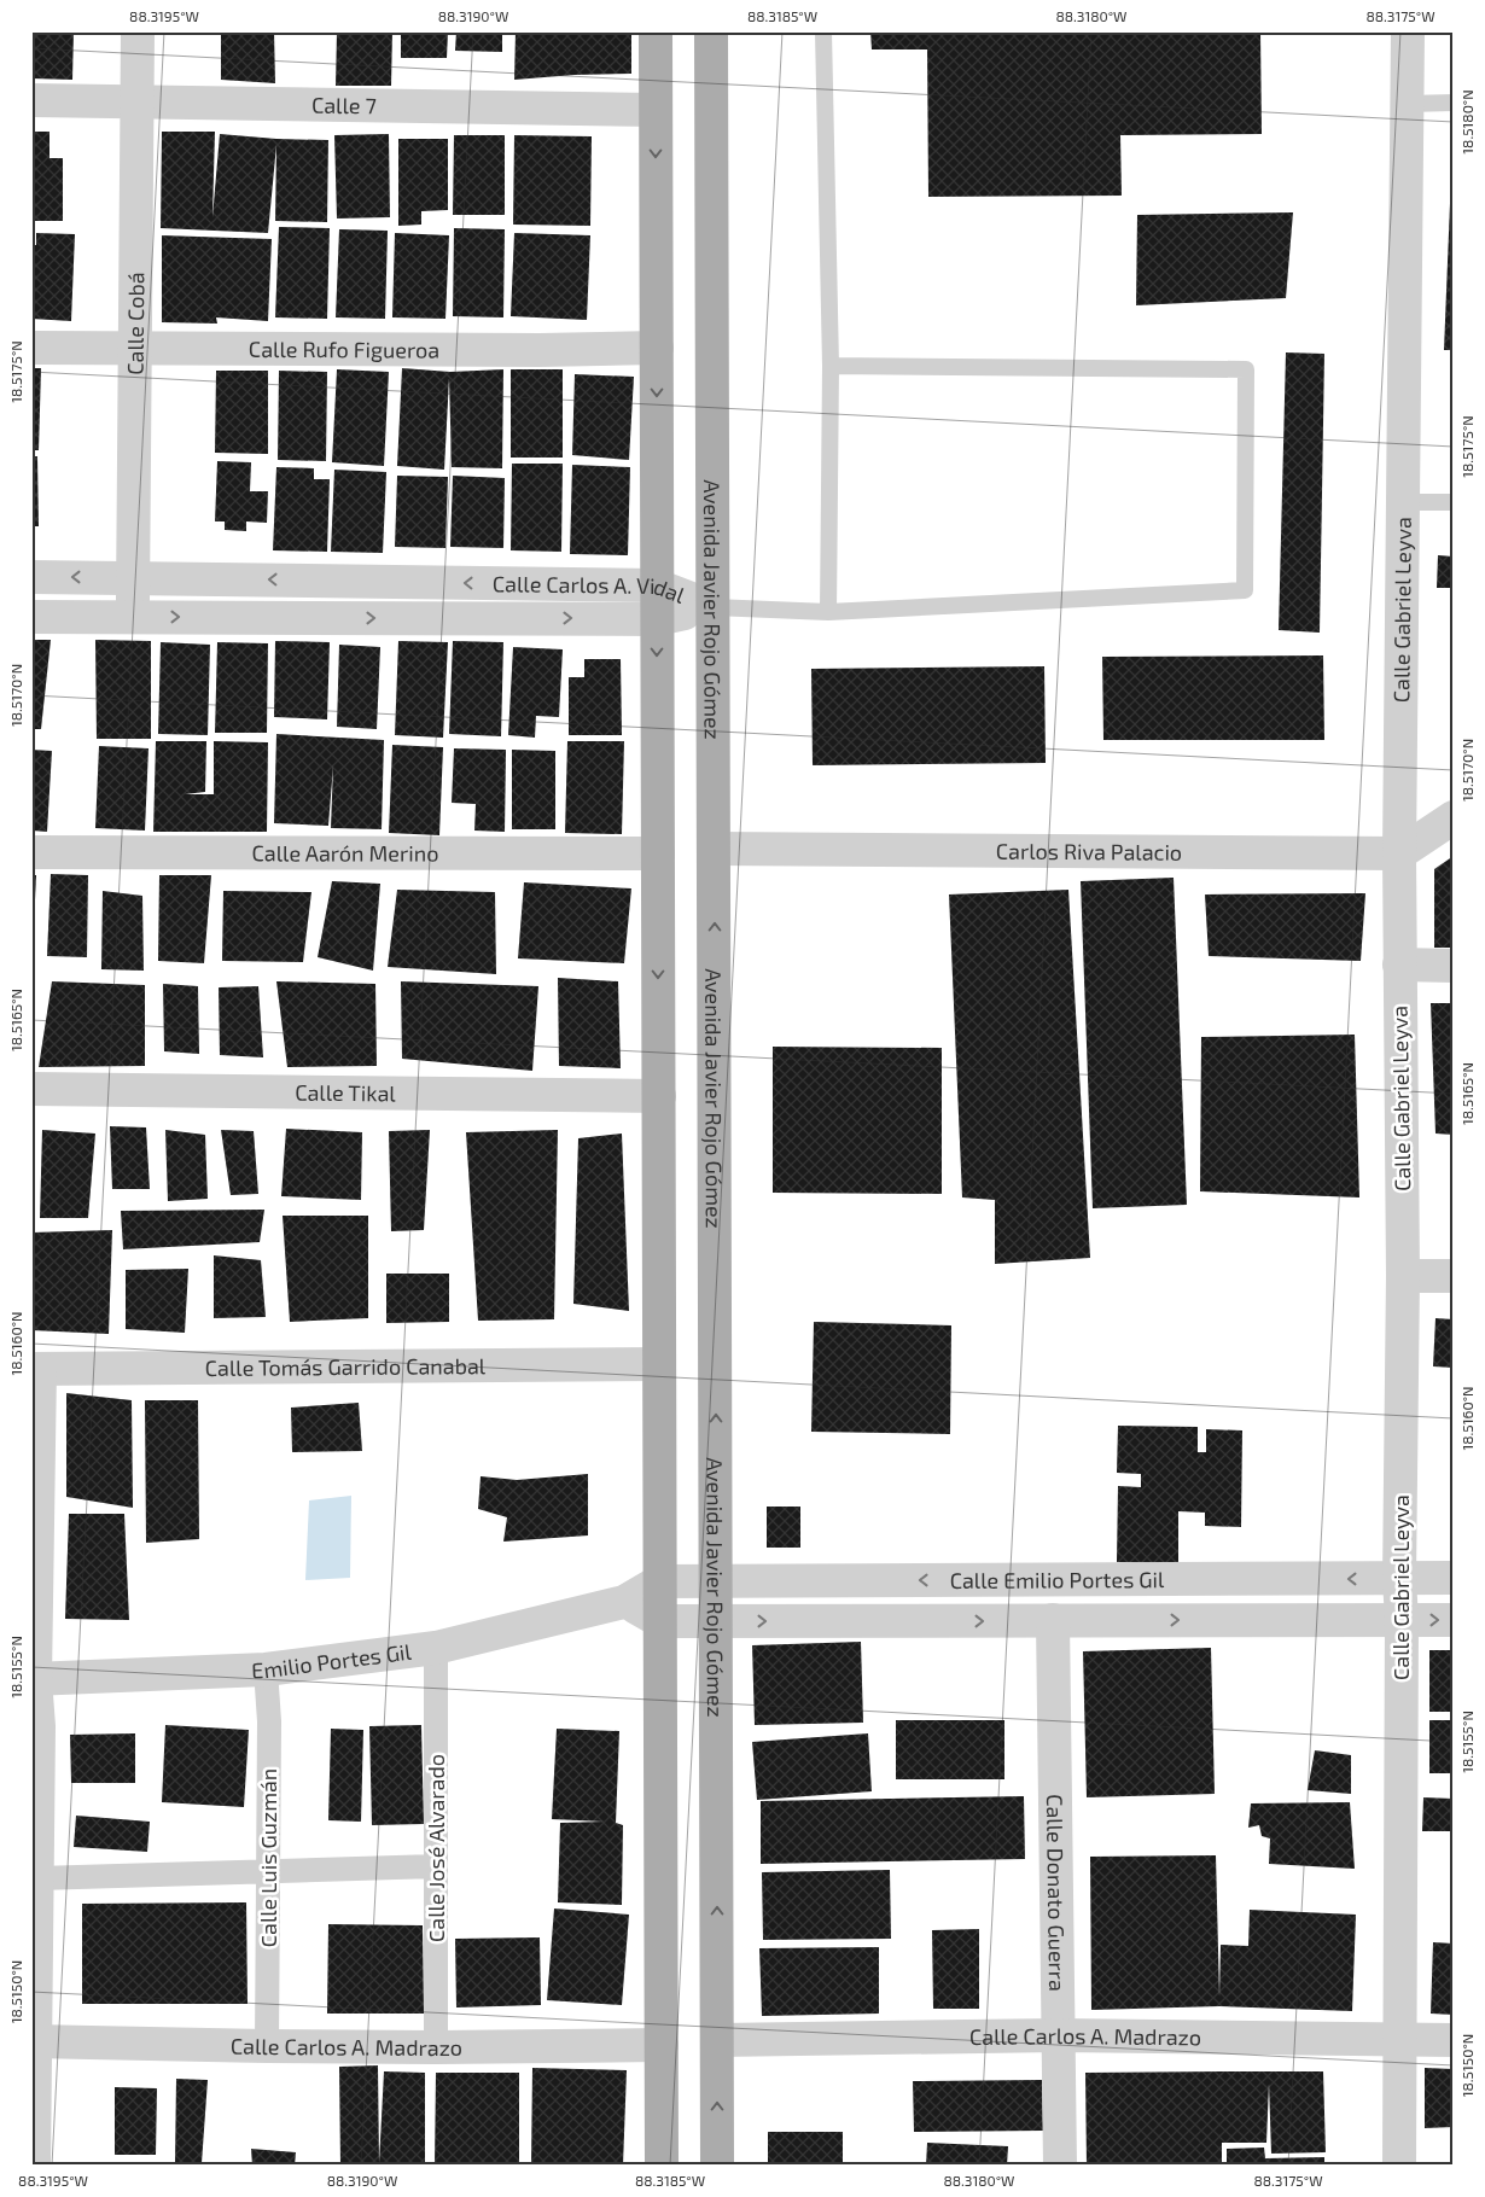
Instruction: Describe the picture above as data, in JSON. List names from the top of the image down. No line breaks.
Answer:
{"streets":{"main road":["Avenida Javier Rojo Gómez"],"street":["Calle 7","Calle Cobá","Calle Rufo Figueroa","Calle Carlos A. Vidal","Calle Gabriel Leyva","Carlos Riva Palacio","Calle Aarón Merino","Calle Tikal","Calle Tomás Garrido Canabal","Calle Emilio Portes Gil","Emilio Portes Gil","Calle José Alvarado","Calle Luis Guzmán","Calle Donato Guerra","Calle Carlos A. Madrazo"]},"crossings":[["Calle 7","Calle Cobá"],["Calle Cobá","Calle Rufo Figueroa"],["Calle Cobá","Calle Carlos A. Vidal"],["Calle Carlos A. Vidal","Avenida Javier Rojo Gómez"],["Avenida Javier Rojo Gómez","Carlos Riva Palacio"],["Avenida Javier Rojo Gómez","Calle Emilio Portes Gil"],["Avenida Javier Rojo Gómez","Calle Carlos A. Madrazo"],["Calle Gabriel Leyva","Carlos Riva Palacio"],["Calle Gabriel Leyva","Calle Emilio Portes Gil"],["Calle Gabriel Leyva","Calle Carlos A. Madrazo"],["Calle Emilio Portes Gil","Emilio Portes Gil"],["Calle Emilio Portes Gil","Calle Donato Guerra"],["Emilio Portes Gil","Calle José Alvarado"],["Emilio Portes Gil","Calle Luis Guzmán"],["Calle José Alvarado","Calle Carlos A. Madrazo"],["Calle Luis Guzmán","Calle Carlos A. Madrazo"],["Calle Donato Guerra","Calle Carlos A. Madrazo"]],"coordinates":["88.3195°W","88.3190°W","88.3185°W","88.3180°W","88.3175°W","18.5180°N","18.5175°N","18.5170°N","18.5165°N","18.5160°N","18.5155°N","18.5150°N"]}
